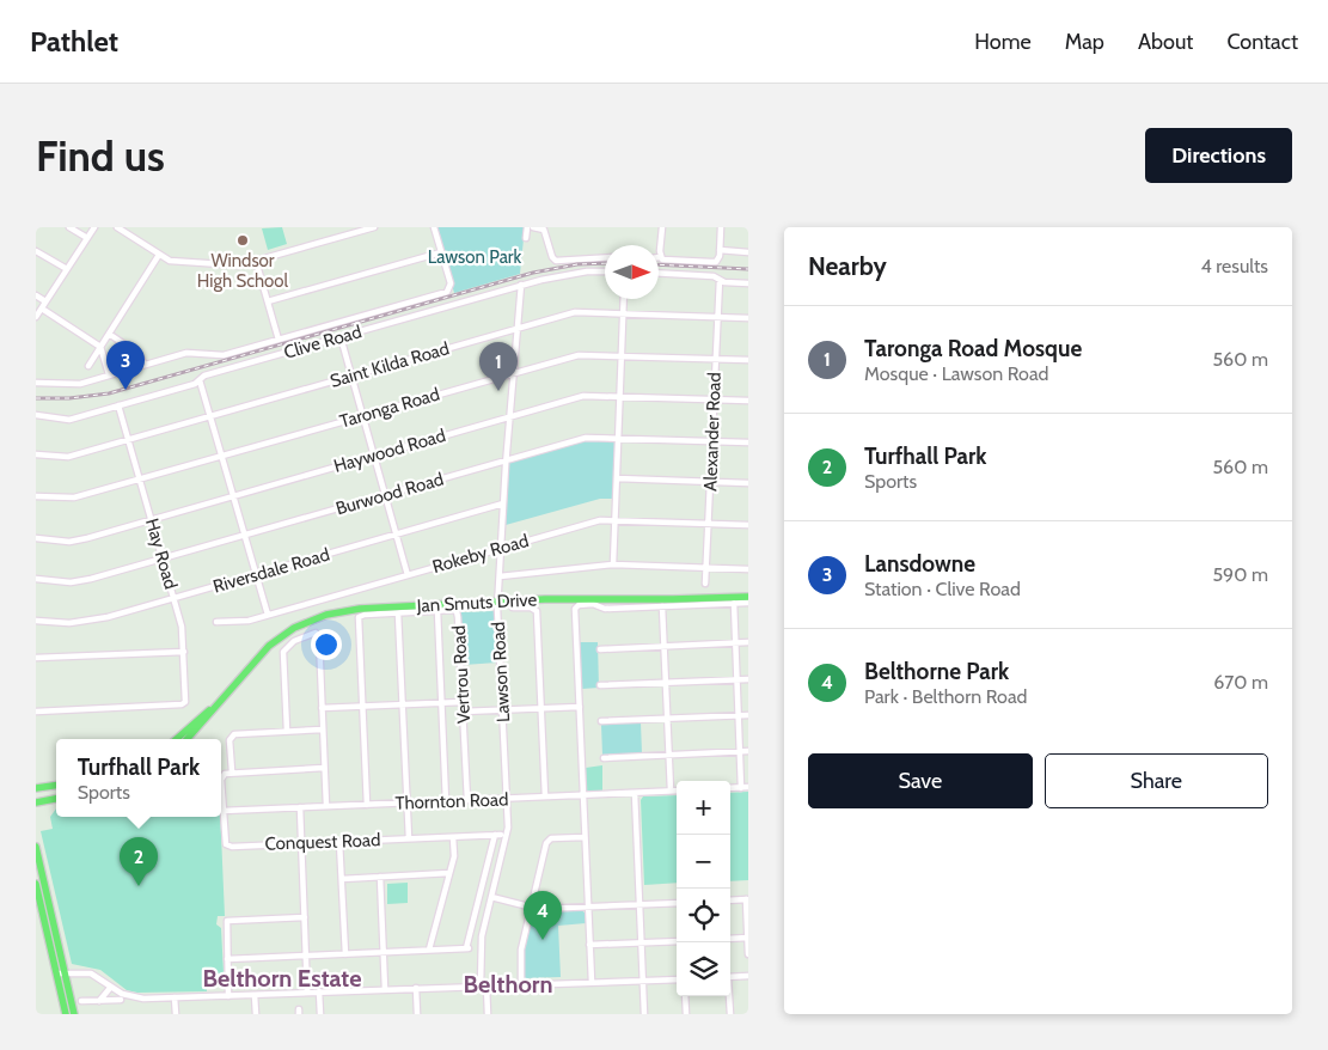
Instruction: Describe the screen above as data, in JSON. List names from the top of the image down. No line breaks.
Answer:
{"streets":{"main road":["Jan Smuts Drive"],"street":["Clive Road","Saint Kilda Road","Taronga Road","Alexander Road","Haywood Road","Burwood Road","Hay Road","Rokeby Road","Riversdale Road","Lawson Road","Vertrou Road","Thornton Road","Conquest Road"]},"crossings":[["Clive Road","Hay Road"],["Clive Road","Lawson Road"],["Saint Kilda Road","Alexander Road"],["Saint Kilda Road","Hay Road"],["Saint Kilda Road","Lawson Road"],["Taronga Road","Alexander Road"],["Taronga Road","Hay Road"],["Taronga Road","Lawson Road"],["Alexander Road","Haywood Road"],["Alexander Road","Burwood Road"],["Alexander Road","Rokeby Road"],["Haywood Road","Hay Road"],["Haywood Road","Lawson Road"],["Burwood Road","Hay Road"],["Burwood Road","Lawson Road"],["Hay Road","Riversdale Road"],["Rokeby Road","Lawson Road"],["Riversdale Road","Lawson Road"],["Jan Smuts Drive","Lawson Road"],["Lawson Road","Thornton Road"],["Vertrou Road","Thornton Road"],["Thornton Road","Conquest Road"]],"districts":["Belthorn Estate","Belthorn"],"parks":["Lawson Park"],"places":["Windsor High School"],"north":"right","page":{"header":"Pathlet","nav":["Home","Map","About","Contact"],"buttons":["Directions",["Save","Share"]],"title":"Find us","heading":["Nearby","4 results"],"list":[{"mark":"1","name":"Taronga Road Mosque","note":"Mosque · Lawson Road","value":"560 m"},{"mark":"2","name":"Turfhall Park","note":"Sports","value":"560 m"},{"mark":"3","name":"Lansdowne","note":"Station · Clive Road","value":"590 m"},{"mark":"4","name":"Belthorne Park","note":"Park · Belthorn Road","value":"670 m"}],"pins":["3","1","2","4"],"popup":["Turfhall Park","Sports"],"map_buttons":["+","−"]}}
